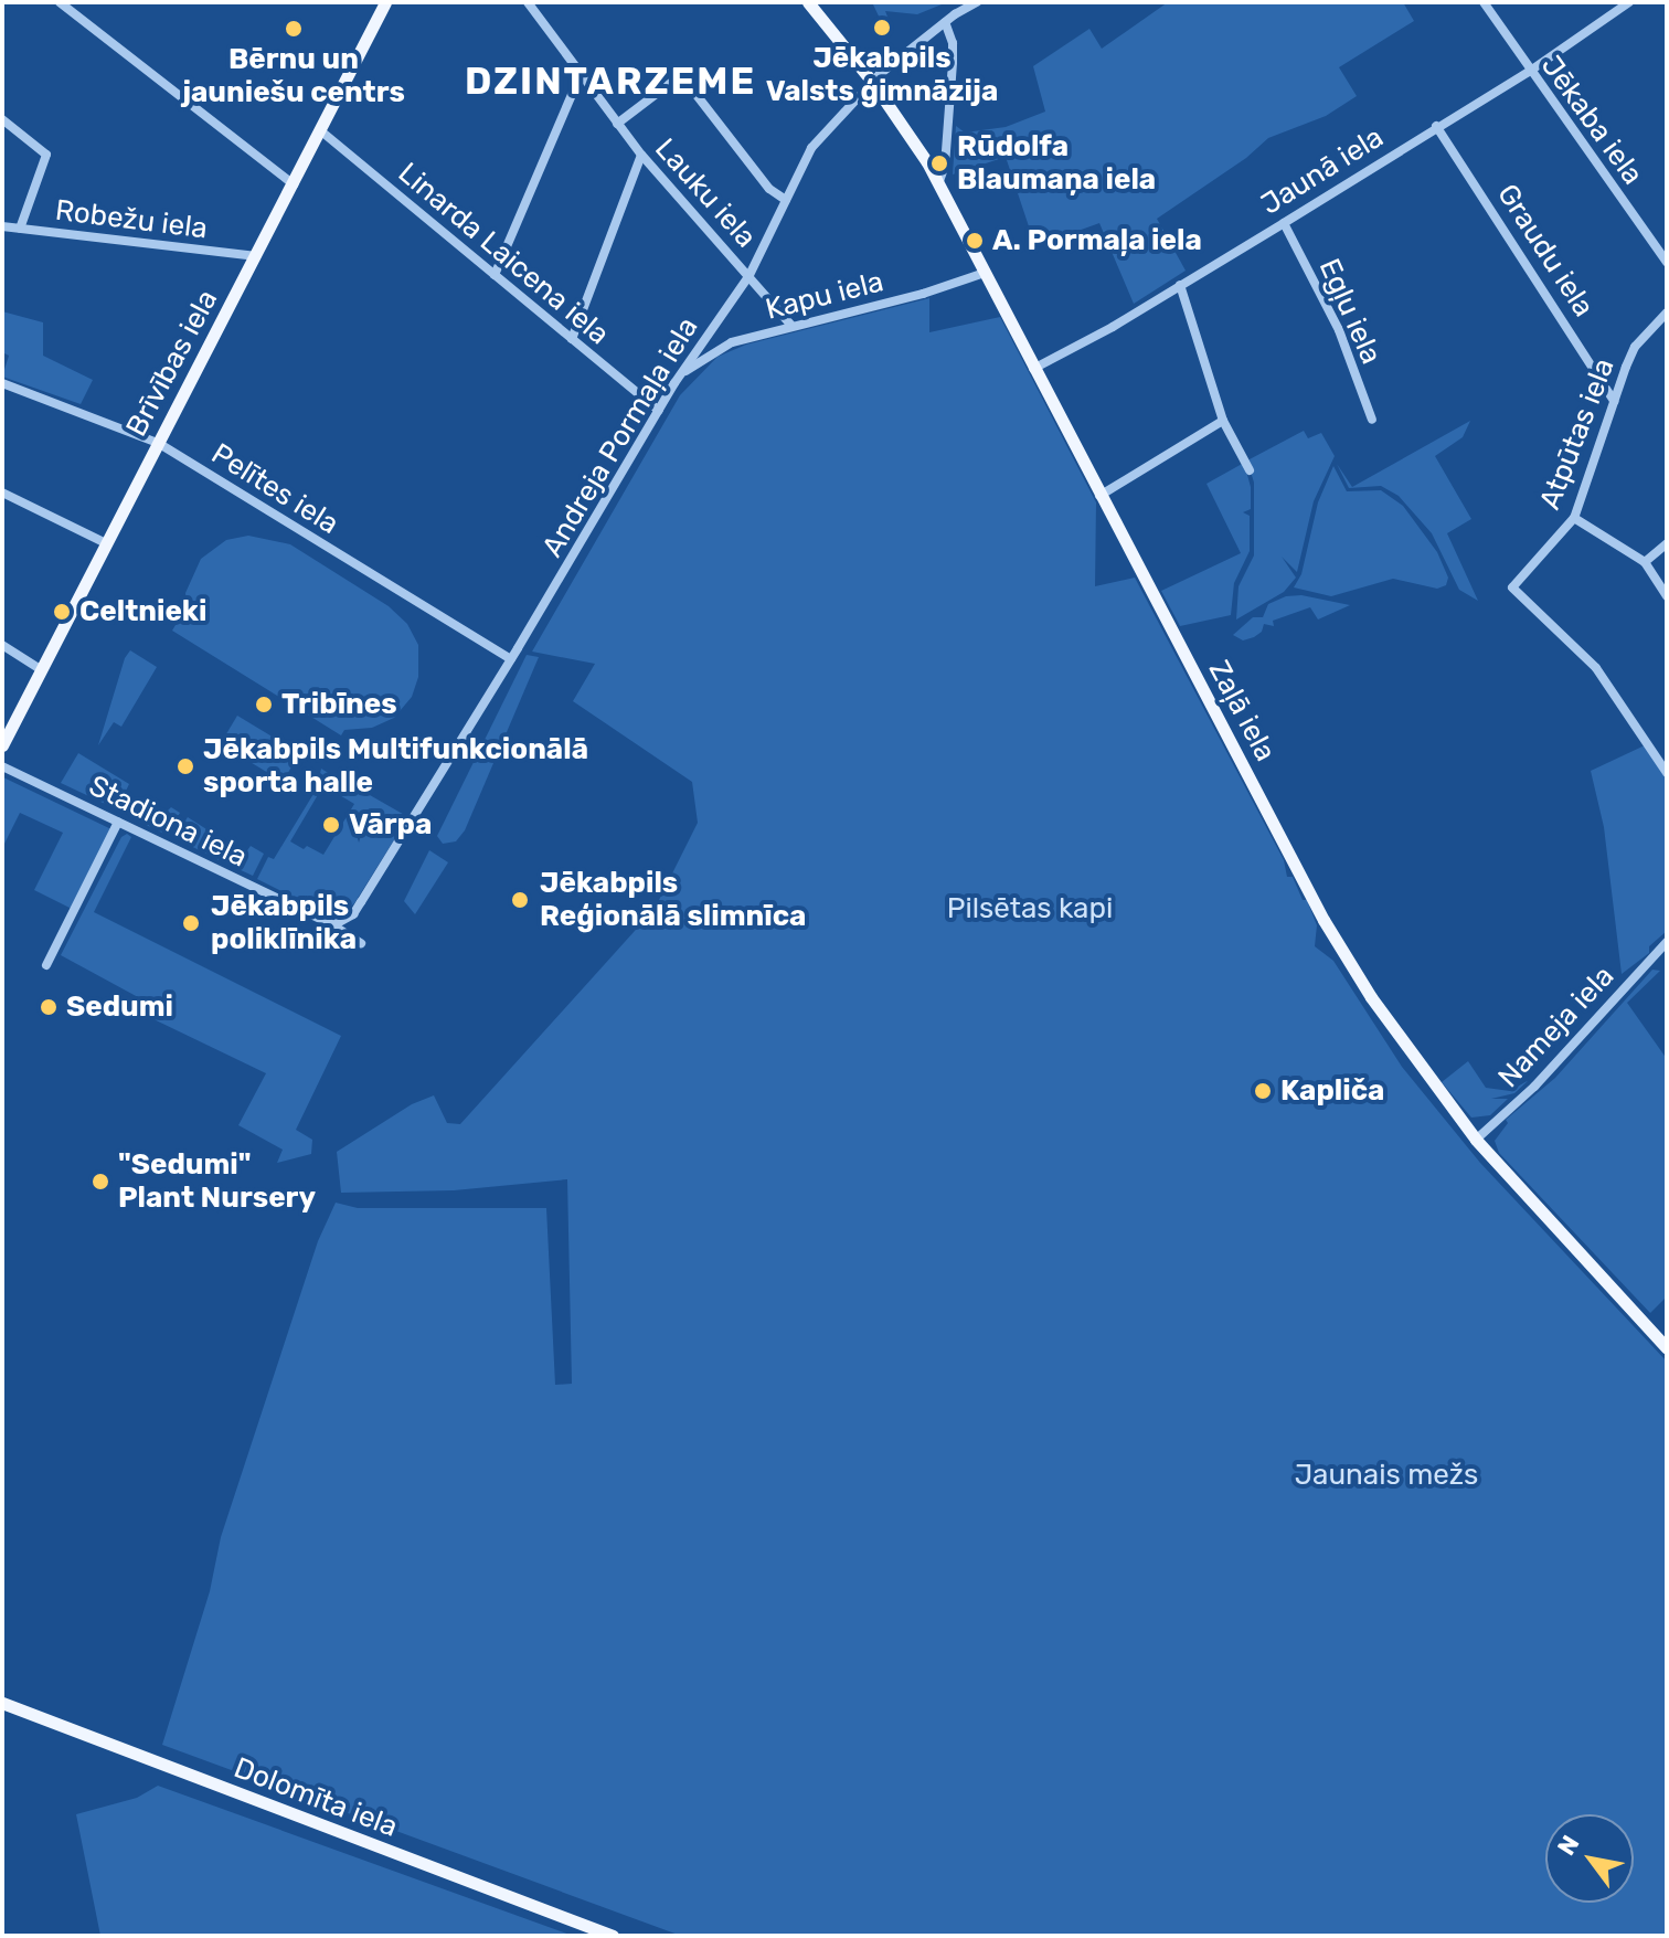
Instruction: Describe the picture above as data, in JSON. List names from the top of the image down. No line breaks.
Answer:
{"streets":{"main road":["Brīvības iela","Zaļā iela","Dolomīta iela"],"street":["Jēkaba iela","Jaunā iela","Lauku iela","Robežu iela","Graudu iela","Linarda Laicena iela","Kapu iela","Egļu iela","Atpūtas iela","Andreja Pormaļa iela","Pelītes iela","Stadiona iela","Nameja iela"]},"crossings":[["Jēkaba iela","Jaunā iela"],["Jaunā iela","Graudu iela"],["Jaunā iela","Egļu iela"],["Jaunā iela","Zaļā iela"],["Lauku iela","Kapu iela"],["Lauku iela","Andreja Pormaļa iela"],["Robežu iela","Brīvības iela"],["Graudu iela","Atpūtas iela"],["Linarda Laicena iela","Brīvības iela"],["Linarda Laicena iela","Andreja Pormaļa iela"],["Kapu iela","Andreja Pormaļa iela"],["Kapu iela","Zaļā iela"],["Brīvības iela","Pelītes iela"],["Andreja Pormaļa iela","Pelītes iela"],["Andreja Pormaļa iela","Stadiona iela"],["Zaļā iela","Nameja iela"]],"districts":["DZINTARZEME"],"parks":["Pilsētas kapi","Jaunais mežs"],"places":["Jēkabpils Valsts ģimnāzija","Bērnu un jauniešu centrs","Rūdolfa Blaumaņa iela","A. Pormaļa iela","Celtnieki","Tribīnes","Jēkabpils Multifunkcionālā sporta halle","Vārpa","Jēkabpils Reģionālā slimnīca","Jēkabpils poliklīnika","Sedumi","Kapliča","\"Sedumi\" Plant Nursery"],"north":"top left"}
